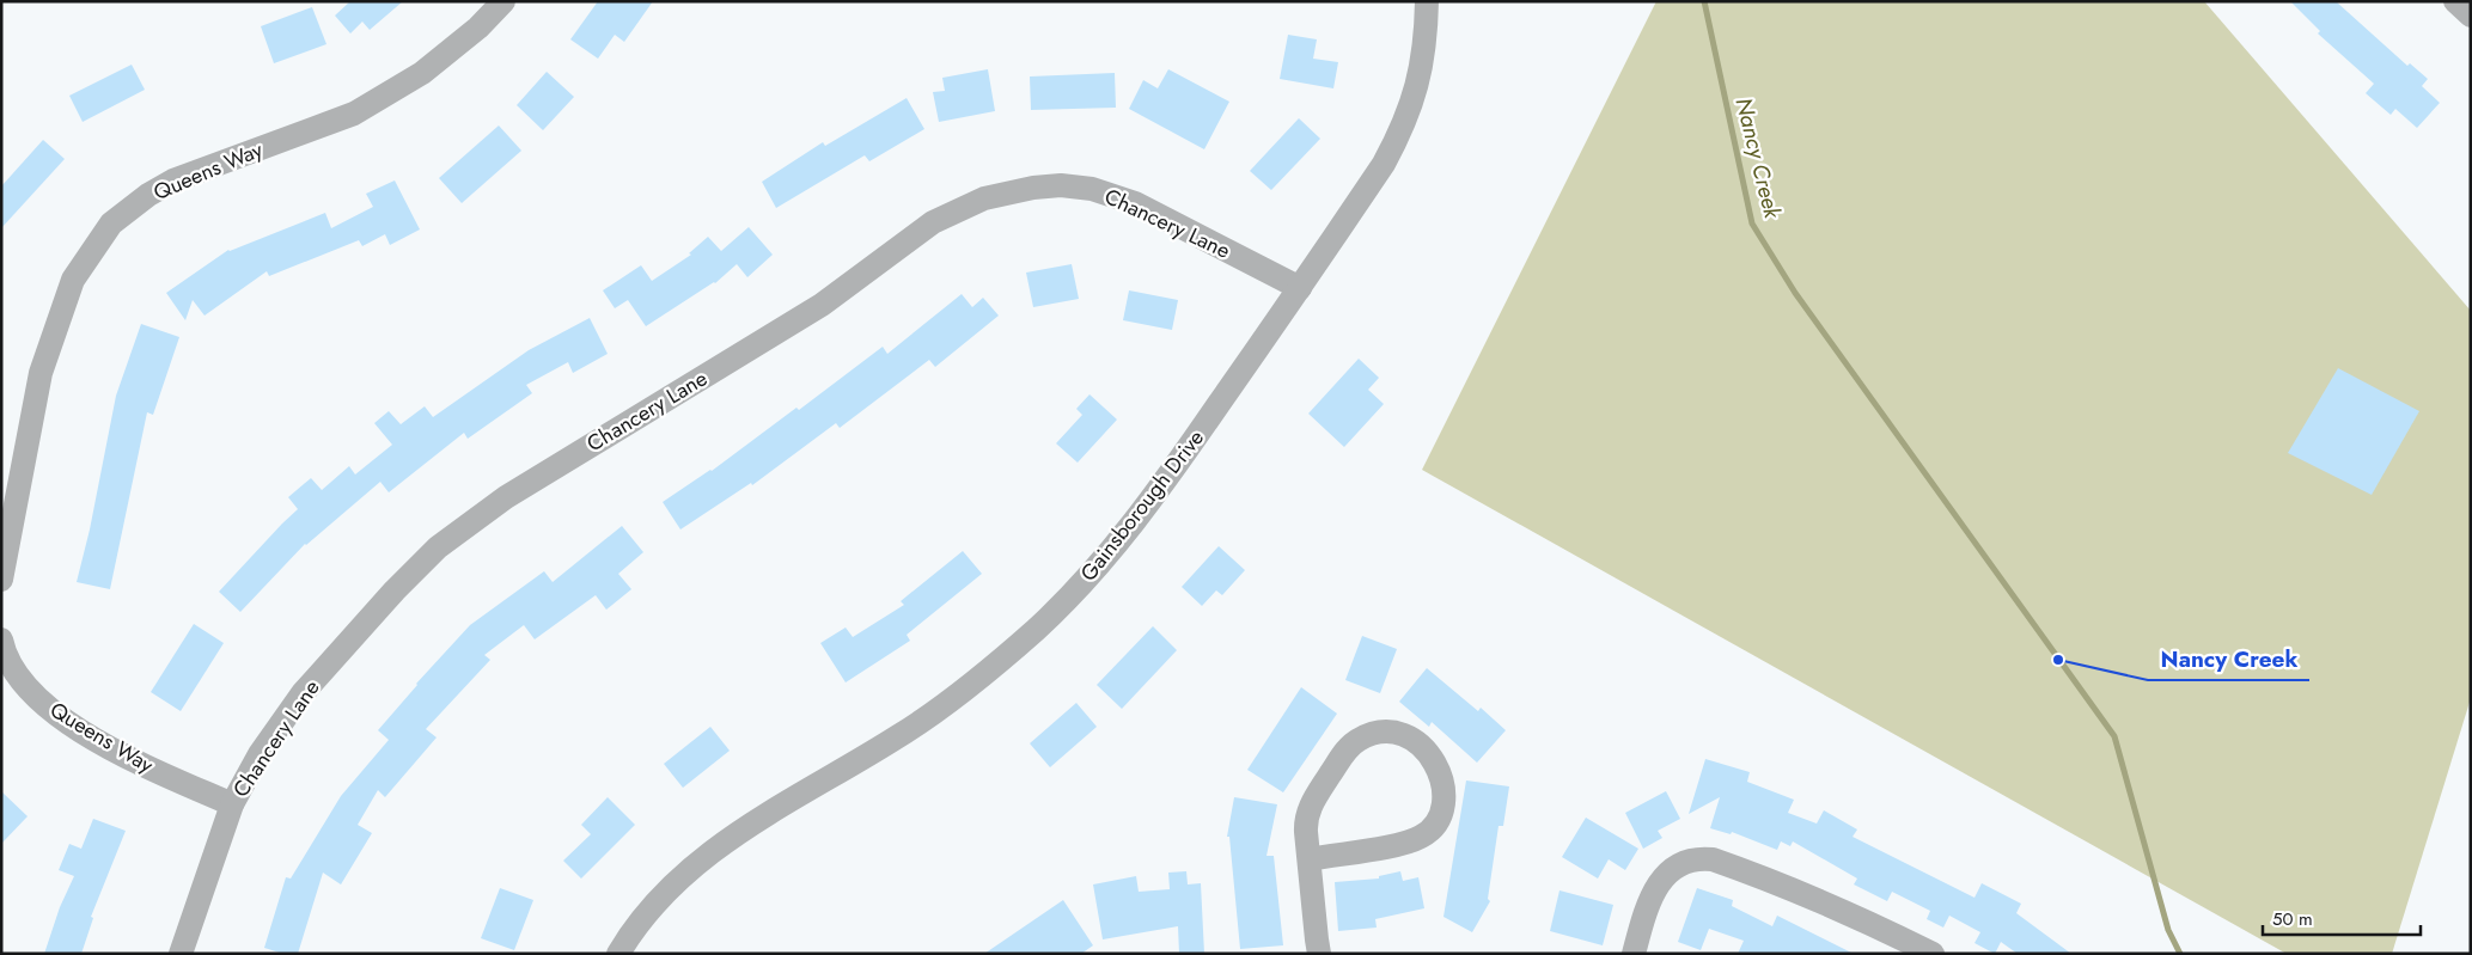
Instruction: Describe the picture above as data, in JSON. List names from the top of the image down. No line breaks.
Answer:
{"streets":{"street":["Queens Way","Chancery Lane","Gainsborough Drive"]},"crossings":[["Queens Way","Chancery Lane"],["Chancery Lane","Gainsborough Drive"]],"water":["Nancy Creek"],"places":["Nancy Creek"],"scale_bar":"50 m"}
